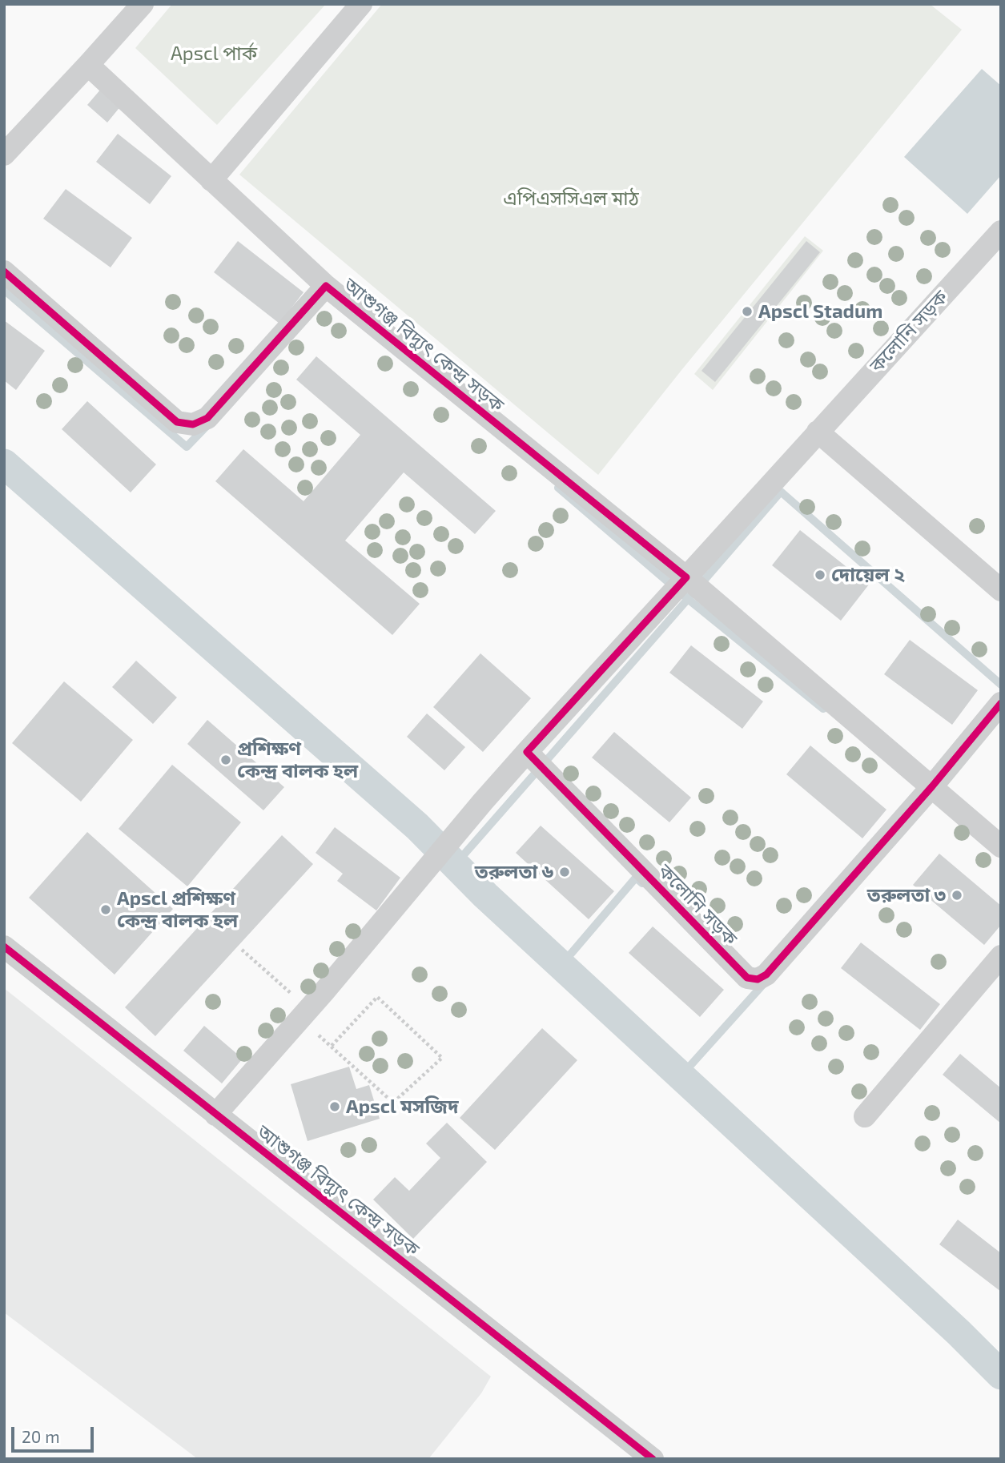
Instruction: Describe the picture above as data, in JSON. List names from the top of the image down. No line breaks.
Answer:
{"streets":{"street":["কলোনি সড়ক","আশুগঞ্জ বিদ্যুৎ কেন্দ্র সড়ক"]},"crossings":[["কলোনি সড়ক","আশুগঞ্জ বিদ্যুৎ কেন্দ্র সড়ক"]],"parks":["Apscl পার্ক","এপিএসসিএল মাঠ"],"places":["Apscl Stadum","দোয়েল ২","প্রশিক্ষণ কেন্দ্র বালক হল","তরুলতা ৬","তরুলতা ৩","Apscl প্রশিক্ষণ কেন্দ্র বালক হল","Apscl মসজিদ"],"scale_bar":"20 m"}
